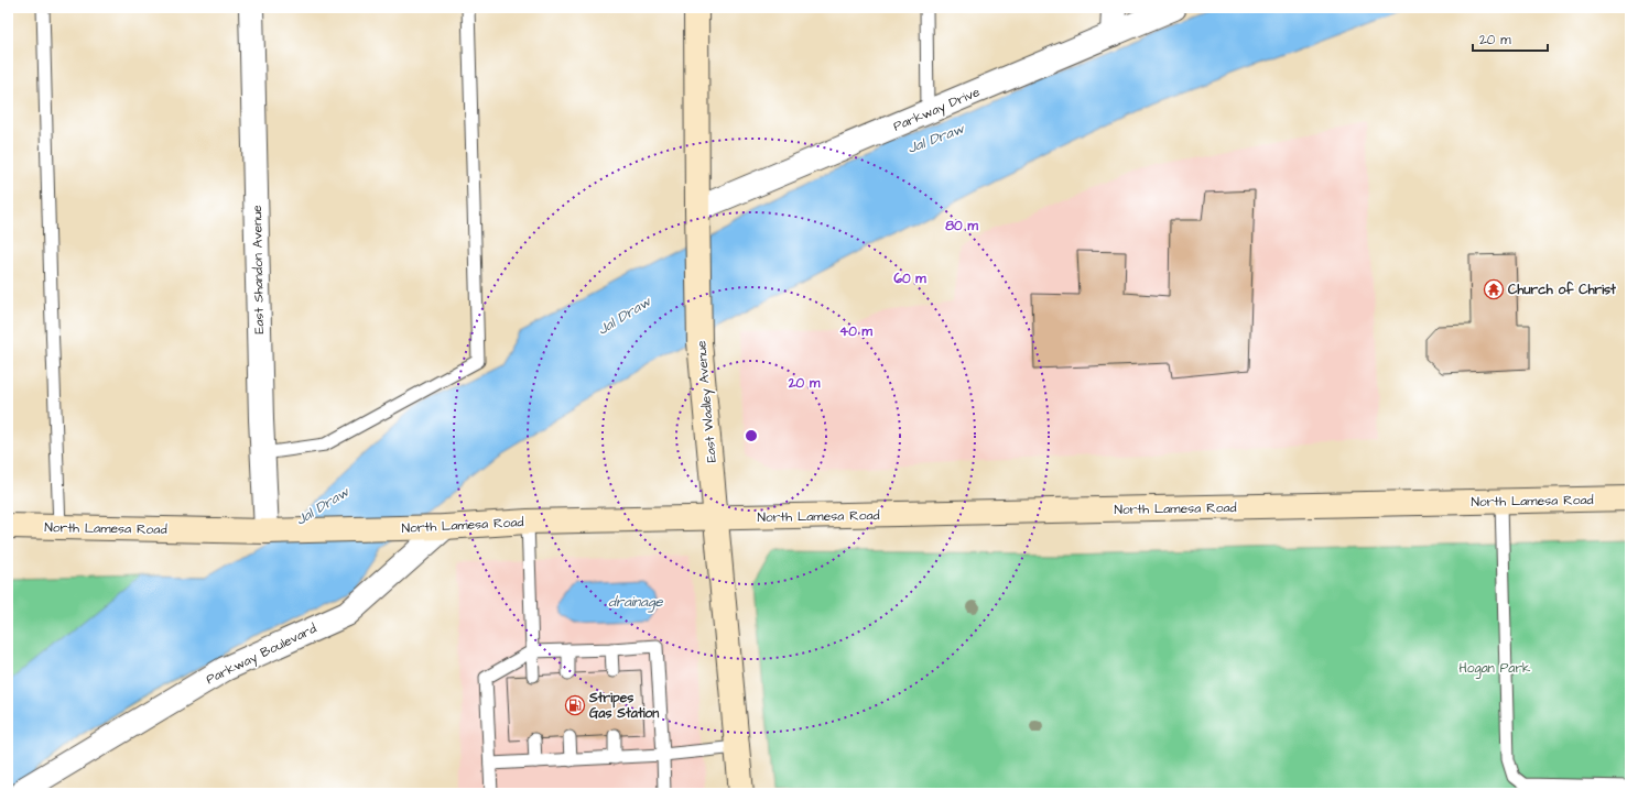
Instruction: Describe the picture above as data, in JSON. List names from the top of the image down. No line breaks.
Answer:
{"streets":{"main road":["East Wadley Avenue","North Lamesa Road"],"street":["Parkway Drive","East Shandon Avenue","Parkway Boulevard"]},"crossings":[["Parkway Drive","East Wadley Avenue"],["East Shandon Avenue","North Lamesa Road"],["East Wadley Avenue","North Lamesa Road"],["North Lamesa Road","Parkway Boulevard"]],"water":["Jal Draw","drainage"],"parks":["Hogan Park"],"places":{"temple":["Church of Christ"],"fuel station":["Stripes Gas Station"]},"scale_bar":"20 m","rings":["80 m","60 m","40 m","20 m"]}
